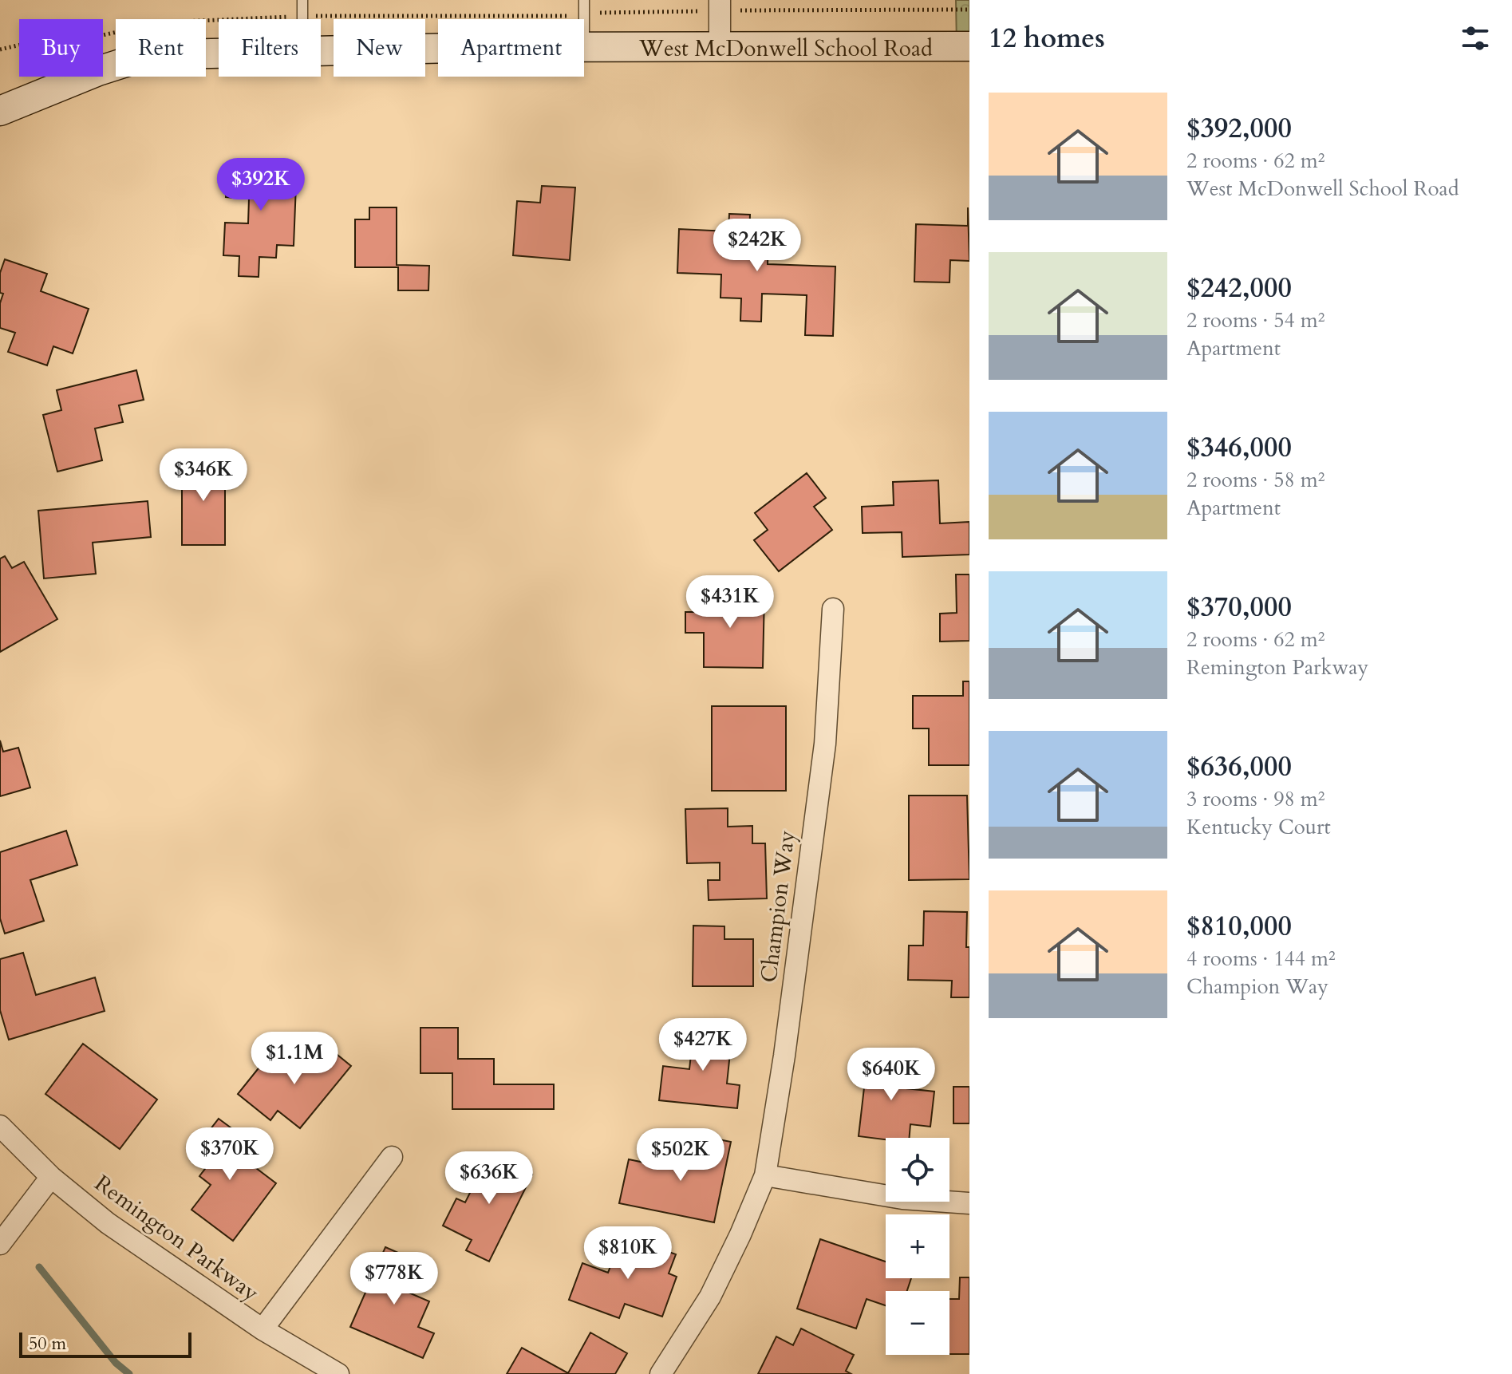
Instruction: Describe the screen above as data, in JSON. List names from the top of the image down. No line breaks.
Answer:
{"streets":{"main road":["West McDonwell School Road"],"street":["Champion Way","Remington Parkway"]},"scale_bar":"50 m","page":{"heading":"12 homes","chip":["Buy","Rent","Filters","New","Apartment"],"list":[{"name":"$392,000","note":"2 rooms · 62 m² · West McDonwell School Road"},{"name":"$242,000","note":"2 rooms · 54 m² · Apartment"},{"name":"$346,000","note":"2 rooms · 58 m² · Apartment"},{"name":"$370,000","note":"2 rooms · 62 m² · Remington Parkway"},{"name":"$636,000","note":"3 rooms · 98 m² · Kentucky Court"},{"name":"$810,000","note":"4 rooms · 144 m² · Champion Way"}],"price":["$392K","$242K","$346K","$431K","$427K","$1.1M","$640K","$370K","$502K","$636K","$810K","$778K"],"map_buttons":["+","−"],"scale":"50 m"}}
